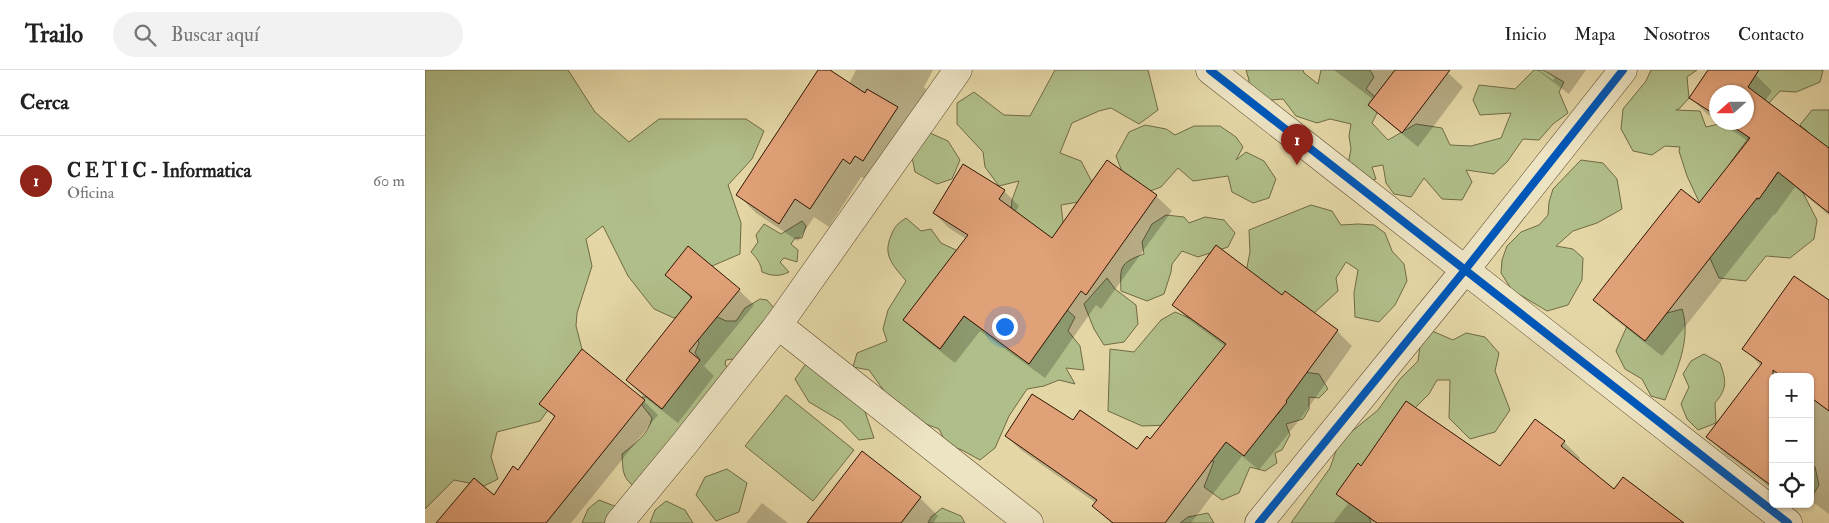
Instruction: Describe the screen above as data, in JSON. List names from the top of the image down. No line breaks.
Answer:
{"north":"left","page":{"header":"Trailo","search":"Buscar aquí","nav":["Inicio","Mapa","Nosotros","Contacto"],"heading":"Cerca","pins":"1","list":[{"mark":"1","name":"C E T I C - Informatica","note":"Oficina","value":"60 m"}],"map_buttons":["+","−"]}}
